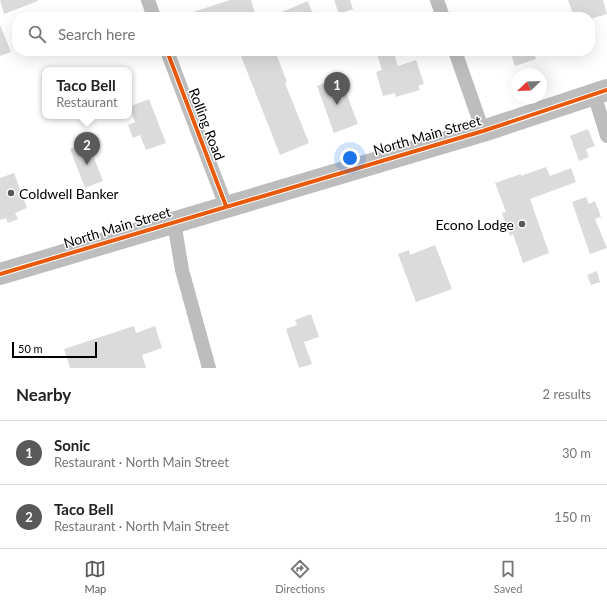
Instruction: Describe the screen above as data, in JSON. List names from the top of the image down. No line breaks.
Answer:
{"streets":{"highway":["North Main Street"],"street":["Rolling Road"]},"crossings":[["Rolling Road","North Main Street"]],"places":["Coldwell Banker","Econo Lodge"],"scale_bar":"50 m","north":"bottom left","page":{"search":"Search here","popup":["Taco Bell","Restaurant"],"pins":["1","2"],"scale":"50 m","heading":["Nearby","2 results"],"list":[{"mark":"1","name":"Sonic","note":"Restaurant · North Main Street","value":"30 m"},{"mark":"2","name":"Taco Bell","note":"Restaurant · North Main Street","value":"150 m"}],"nav":["Map","Directions","Saved"]}}
